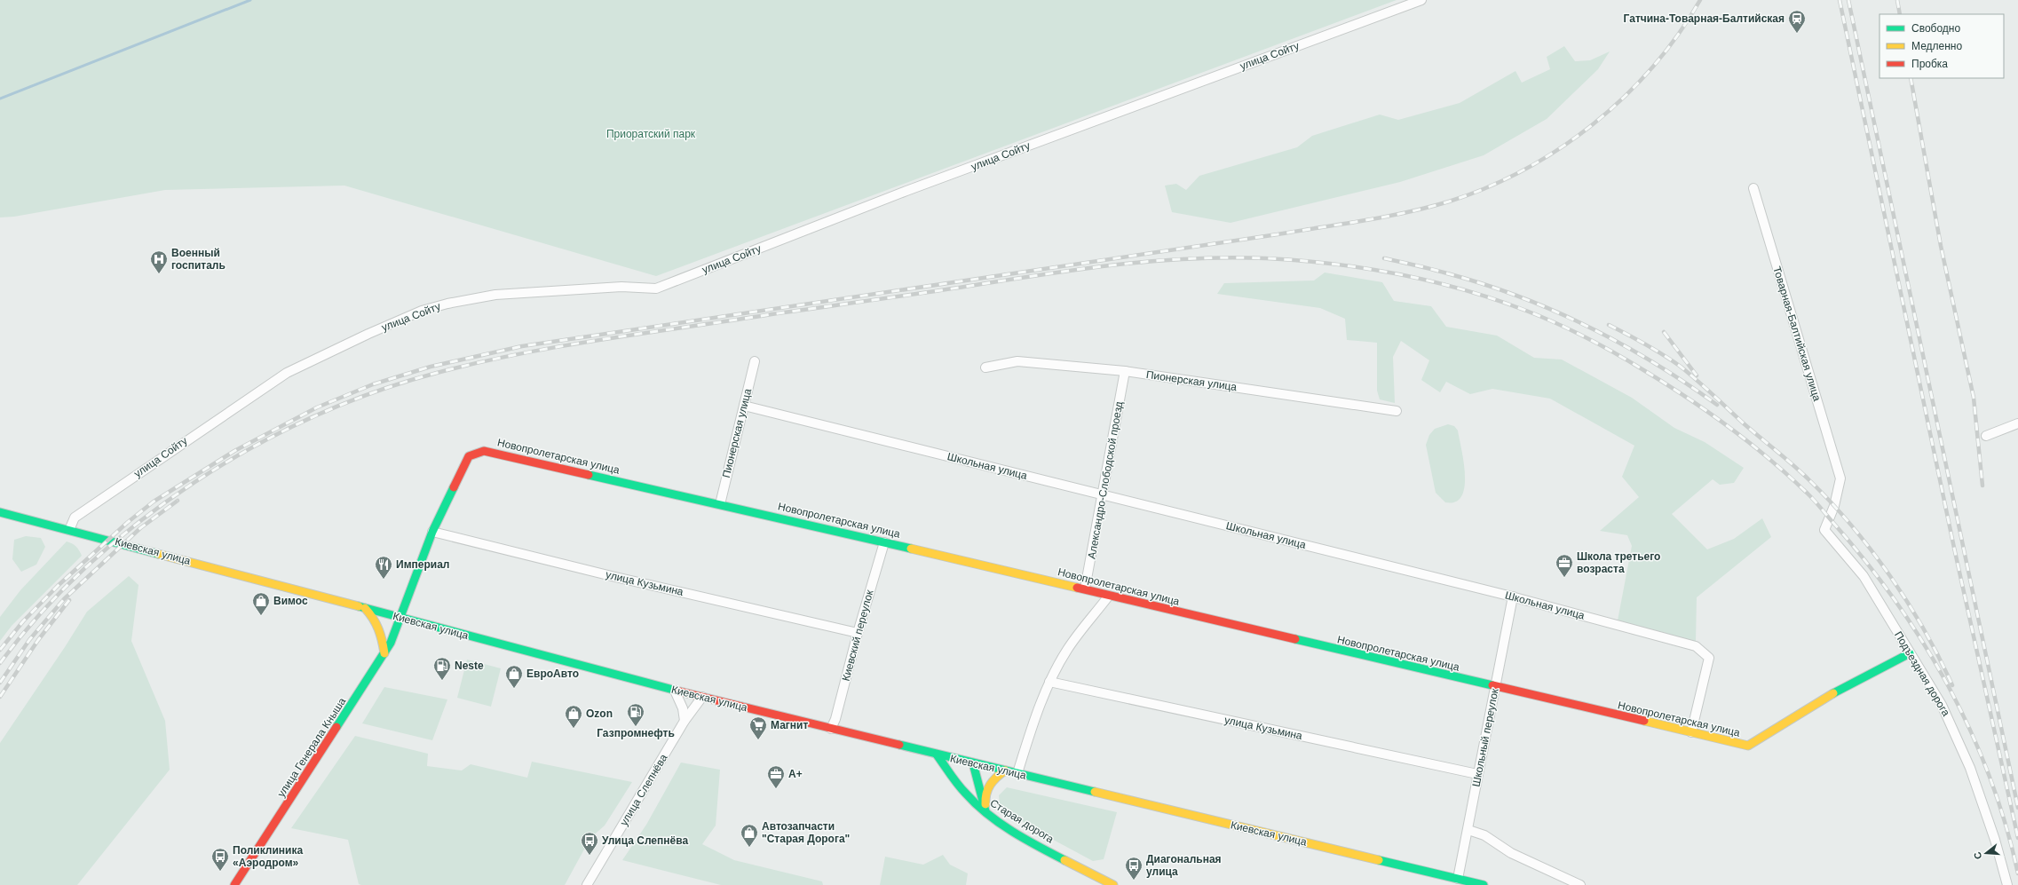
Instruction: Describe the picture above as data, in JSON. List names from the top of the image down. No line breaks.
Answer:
{"streets":{"street":["улица Сойту","Товарная-Балтийская улица","Пионерская улица","Новопролетарская улица","Школьная улица","Александро-Слободской проезд","Киевская улица","улица Кузьмина","Киевский переулок","Подъездная дорога","Школьный переулок","улица Генерала Кныша","улица Слепнёва","Старая дорога"]},"crossings":[["улица Сойту","Киевская улица"],["Товарная-Балтийская улица","Подъездная дорога"],["Пионерская улица","Новопролетарская улица"],["Пионерская улица","Школьная улица"],["Пионерская улица","Александро-Слободской проезд"],["Новопролетарская улица","Школьная улица"],["Новопролетарская улица","Александро-Слободской проезд"],["Новопролетарская улица","Киевский переулок"],["Новопролетарская улица","Подъездная дорога"],["Новопролетарская улица","Школьный переулок"],["Новопролетарская улица","улица Генерала Кныша"],["Школьная улица","Александро-Слободской проезд"],["Школьная улица","Школьный переулок"],["Киевская улица","Киевский переулок"],["Киевская улица","Школьный переулок"],["Киевская улица","улица Генерала Кныша"],["Киевская улица","улица Слепнёва"],["Киевская улица","Старая дорога"],["улица Кузьмина","Киевский переулок"],["улица Кузьмина","Школьный переулок"],["улица Кузьмина","улица Генерала Кныша"]],"parks":["Приоратский парк"],"places":{"station":["Гатчина-Товарная-Балтийская"],"hospital":["Военный госпиталь"],"office":["Школа третьего возраста","А+"],"restaurant":["Империал"],"shop":["Вимос","ЕвроАвто","Ozon","Автозапчасти \"Старая Дорога\""],"fuel station":["Neste","Газпромнефть"],"supermarket":["Магнит"],"bus stop":["Улица Слепнёва","Поликлиника «Аэродром»","Диагональная улица"]},"legend":["Свободно","Медленно","Пробка"],"north":"left"}
